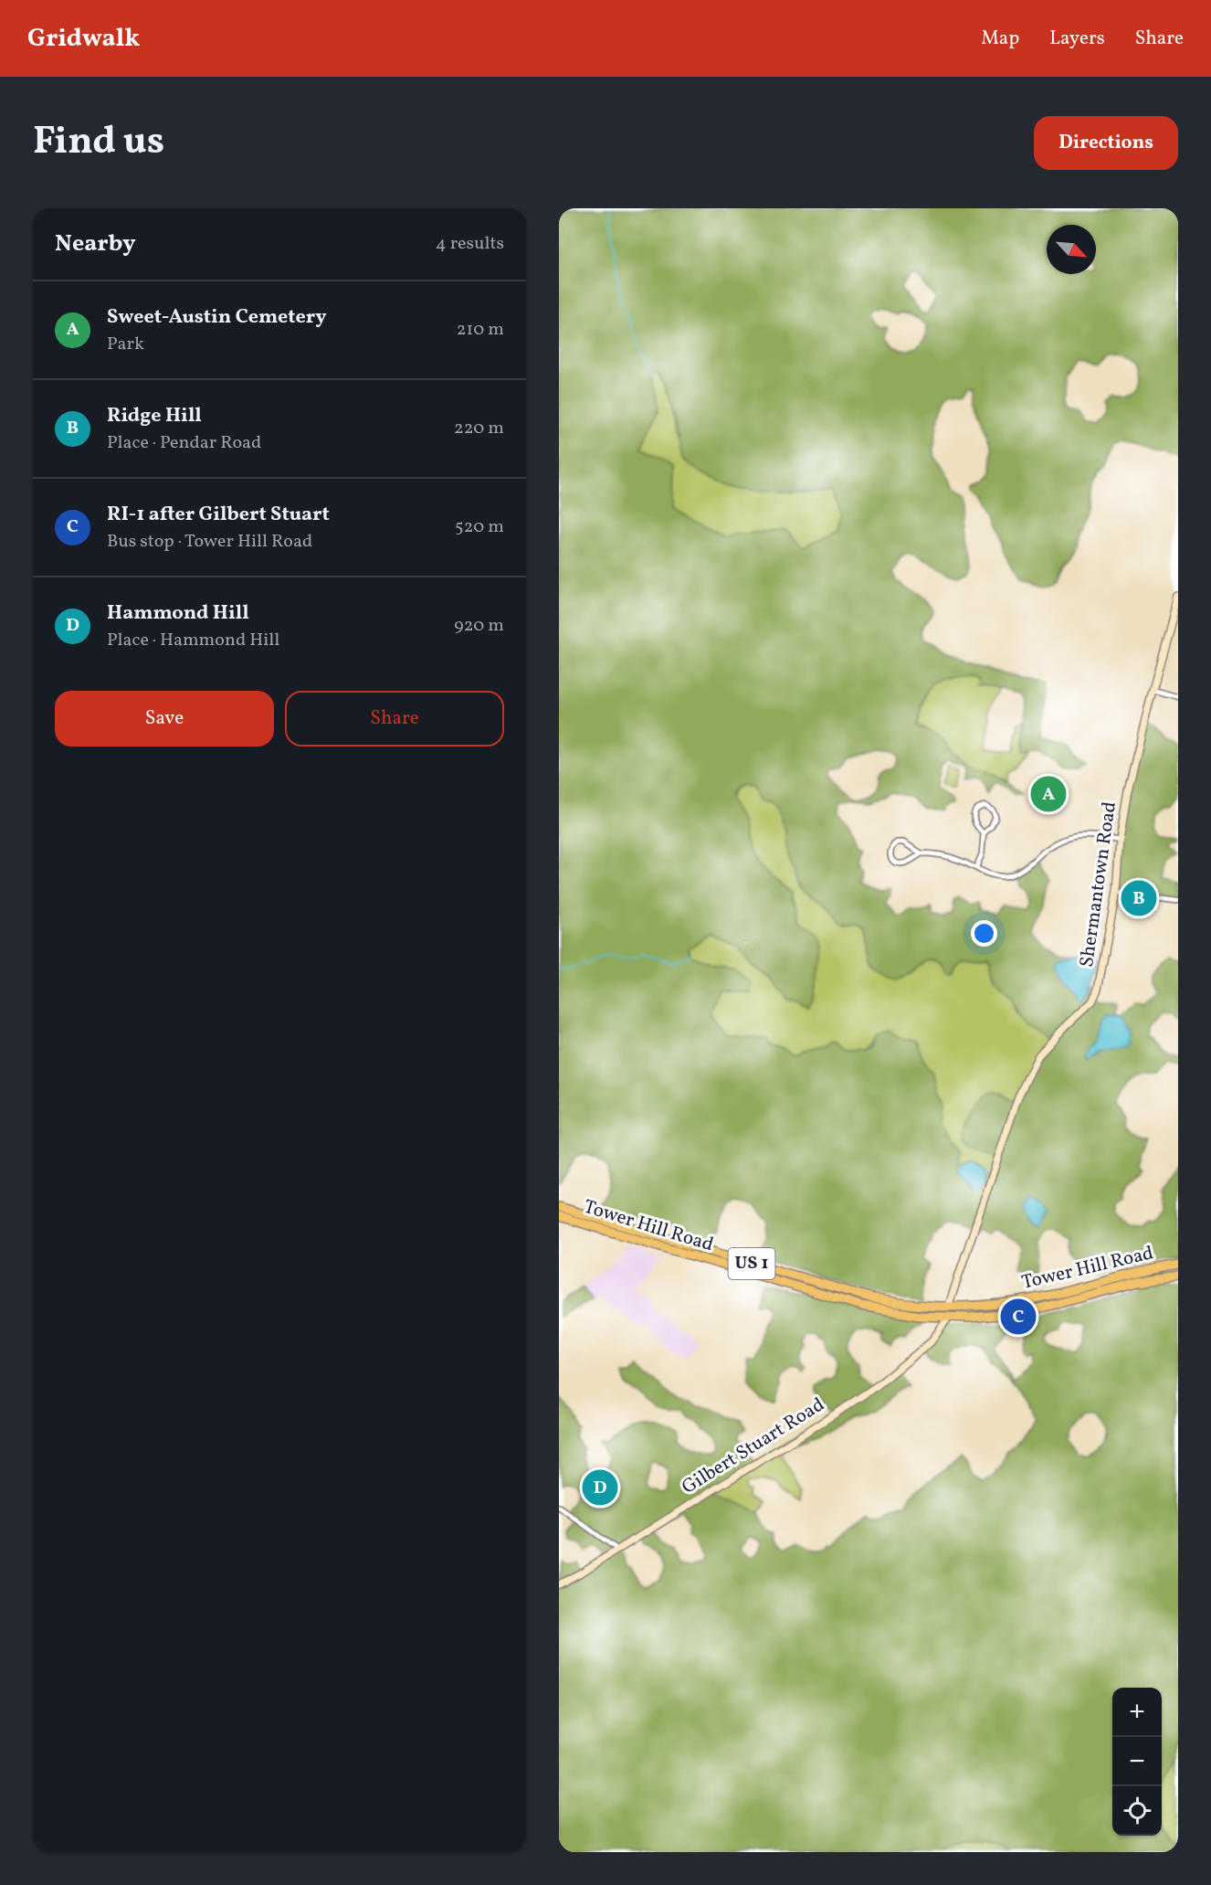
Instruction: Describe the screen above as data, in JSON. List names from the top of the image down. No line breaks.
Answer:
{"streets":{"highway":["Tower Hill Road","US 1"],"street":["Shermantown Road","Gilbert Stuart Road"]},"crossings":[["Shermantown Road","Tower Hill Road"],["Tower Hill Road","Gilbert Stuart Road"]],"north":"bottom right","page":{"header":"Gridwalk","nav":["Map","Layers","Share"],"title":"Find us","buttons":["Directions",["Save","Share"]],"heading":["Nearby","4 results"],"list":[{"mark":"A","name":"Sweet-Austin Cemetery","note":"Park","value":"210 m"},{"mark":"B","name":"Ridge Hill","note":"Place · Pendar Road","value":"220 m"},{"mark":"C","name":"RI-1 after Gilbert Stuart","note":"Bus stop · Tower Hill Road","value":"520 m"},{"mark":"D","name":"Hammond Hill","note":"Place · Hammond Hill","value":"920 m"}],"pins":["A","B","C","D"],"map_buttons":["+","−"]}}
